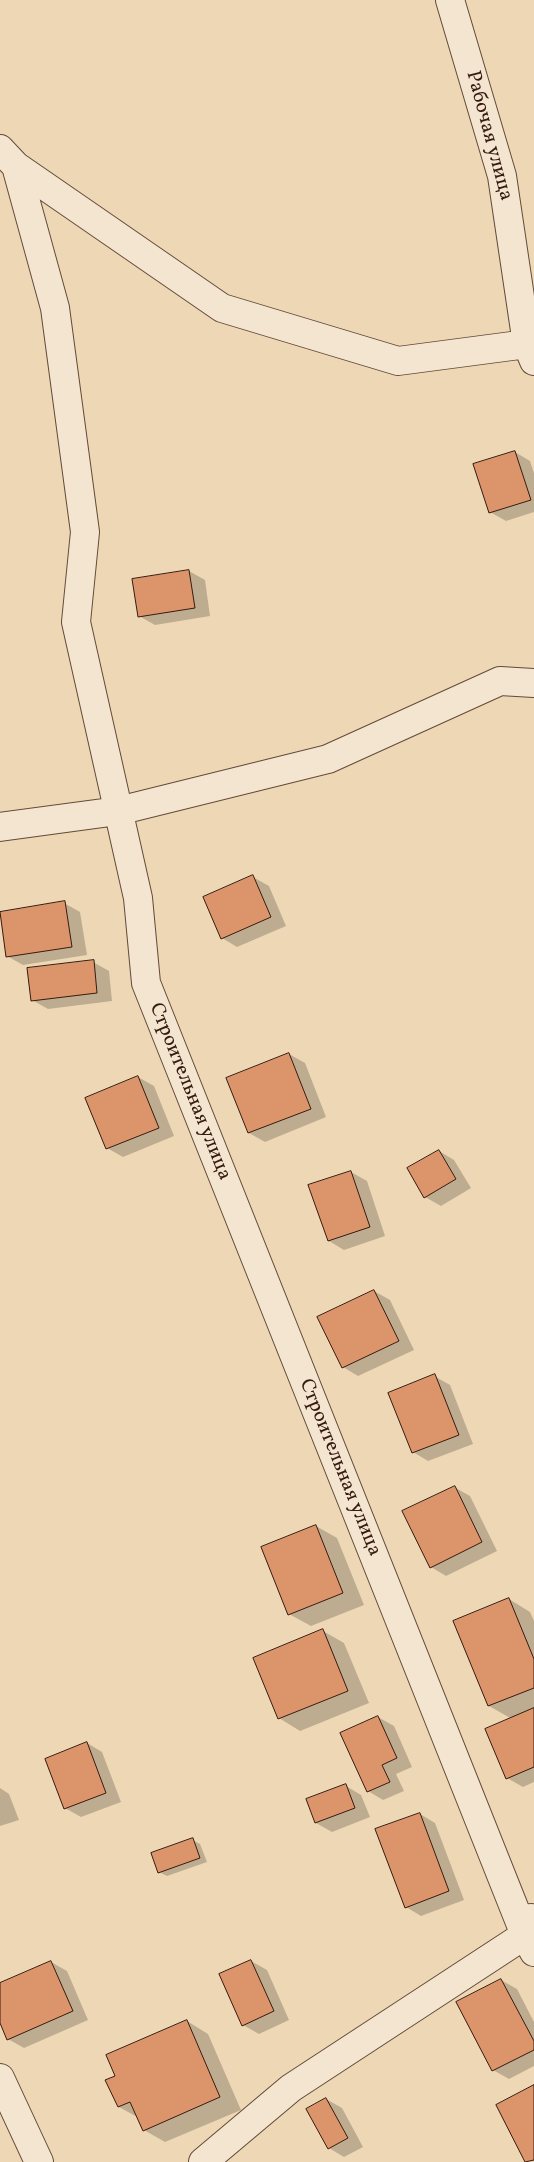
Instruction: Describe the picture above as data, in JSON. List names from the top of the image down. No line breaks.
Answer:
{"streets":{"street":["Рабочая улица","Строительная улица"]}}
